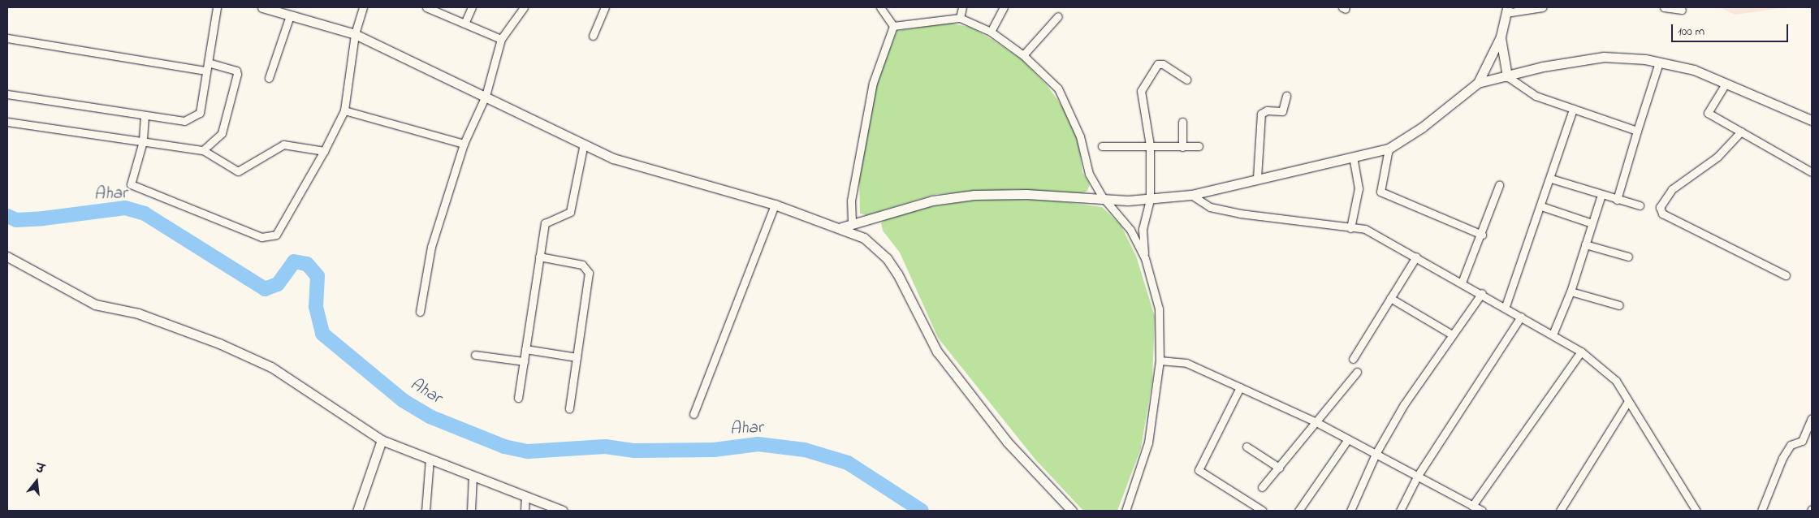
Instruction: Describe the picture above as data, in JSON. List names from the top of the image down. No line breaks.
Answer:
{"water":["Ahar"],"scale_bar":"100 m","north":"top"}
